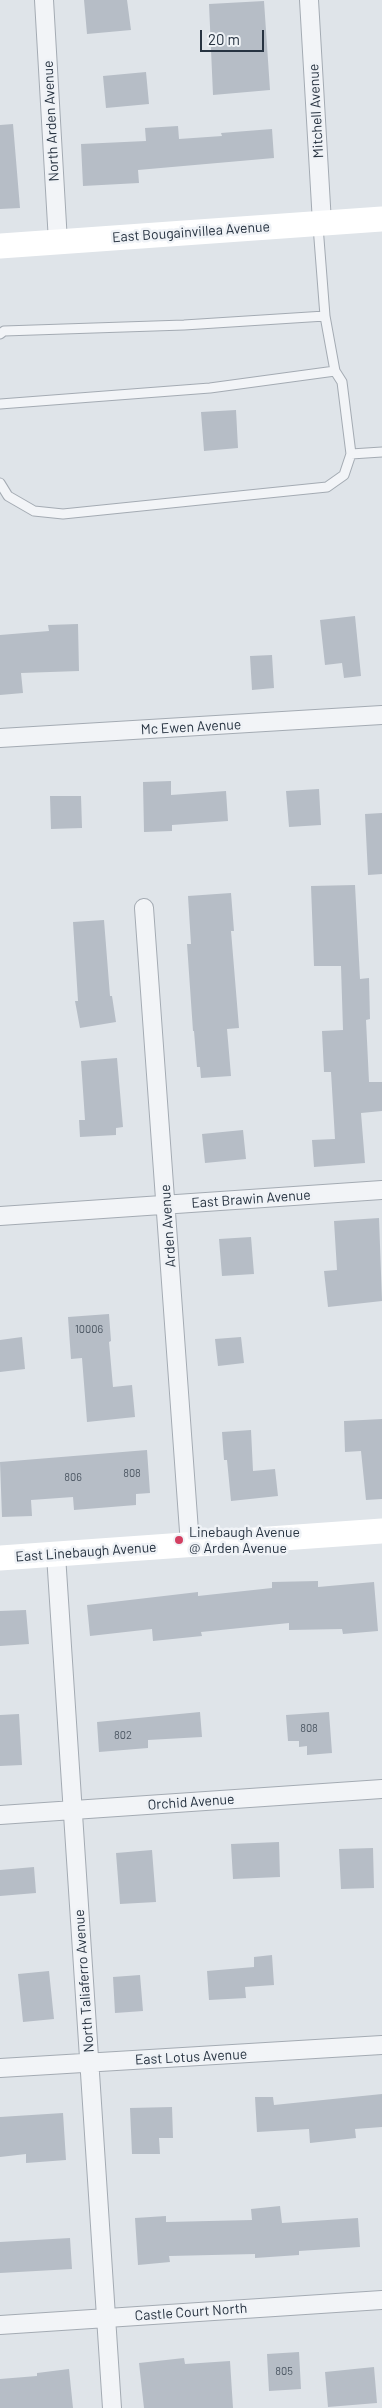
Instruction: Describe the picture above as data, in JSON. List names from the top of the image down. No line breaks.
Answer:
{"streets":{"street":["Mitchell Avenue","North Arden Avenue","East Bougainvillea Avenue","Mc Ewen Avenue","East Brawin Avenue","Arden Avenue","East Linebaugh Avenue","Orchid Avenue","North Taliaferro Avenue","East Lotus Avenue","Castle Court North"]},"crossings":[["Mitchell Avenue","East Bougainvillea Avenue"],["North Arden Avenue","East Bougainvillea Avenue"],["East Brawin Avenue","Arden Avenue"],["Arden Avenue","East Linebaugh Avenue"],["East Linebaugh Avenue","North Taliaferro Avenue"],["Orchid Avenue","North Taliaferro Avenue"],["North Taliaferro Avenue","East Lotus Avenue"],["North Taliaferro Avenue","Castle Court North"]],"places":["Linebaugh Avenue @ Arden Avenue"],"house_numbers":["10006","808","806","808","802","805"],"scale_bar":"20 m"}
